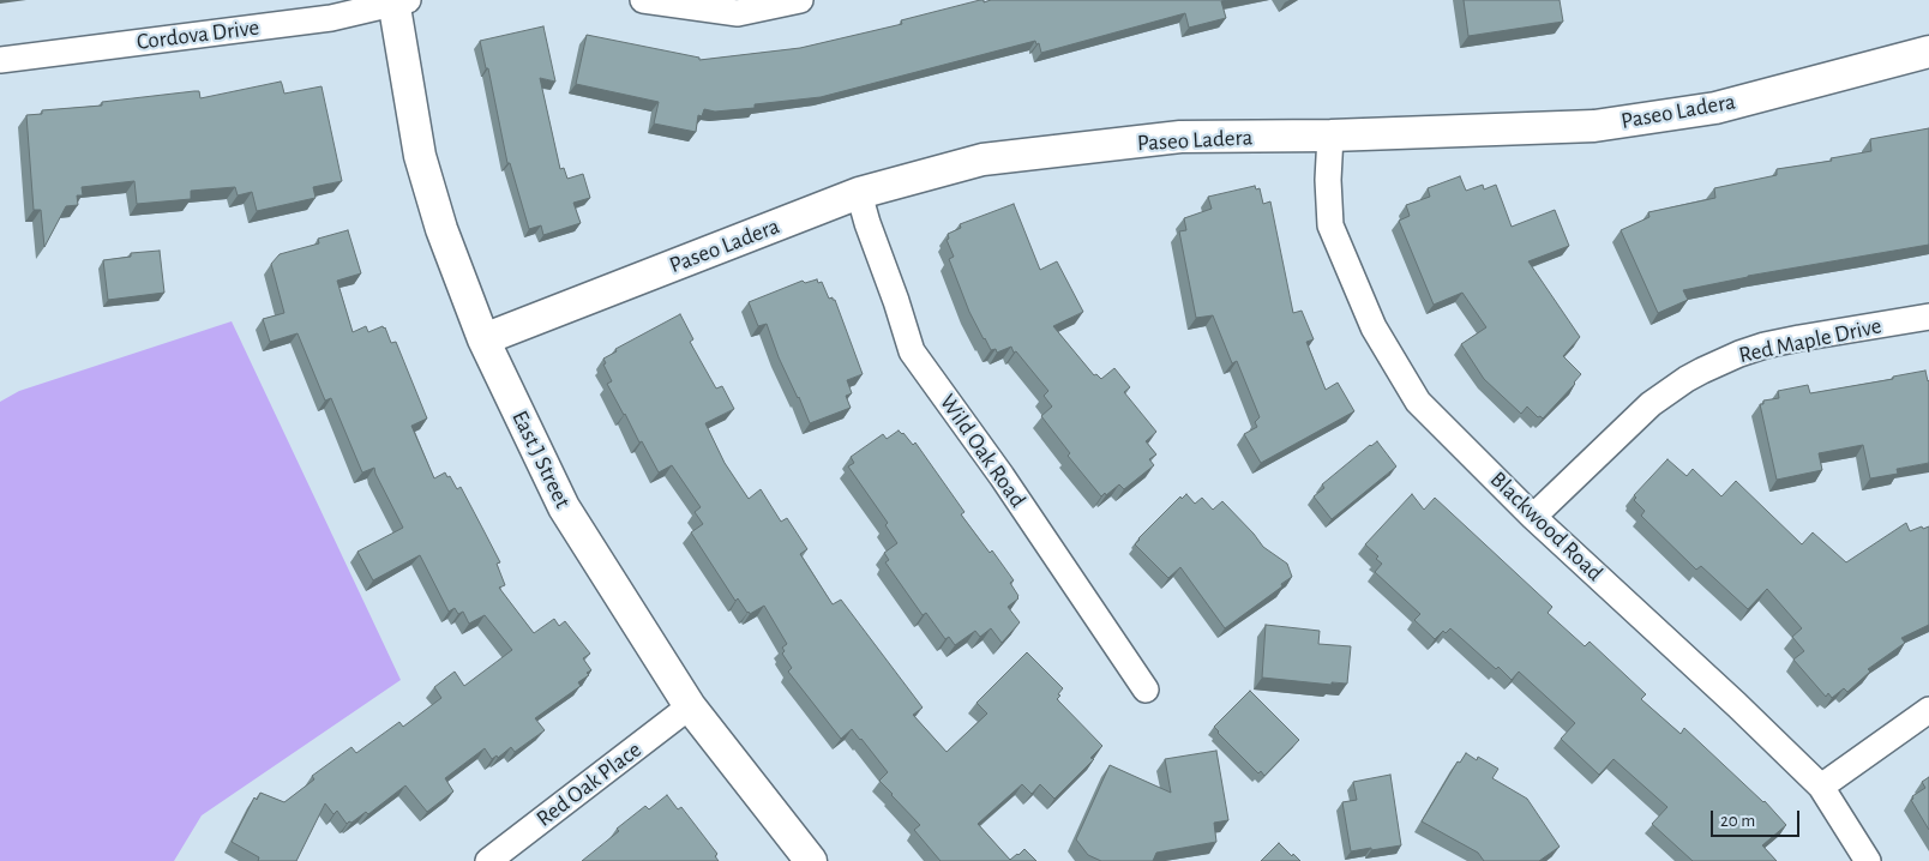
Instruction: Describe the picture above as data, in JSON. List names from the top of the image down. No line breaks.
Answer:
{"streets":{"street":["Cordova Drive","Paseo Ladera","Red Maple Drive","Wild Oak Road","East J Street","Blackwood Road","Red Oak Place"]},"crossings":[["Cordova Drive","East J Street"],["Paseo Ladera","Wild Oak Road"],["Paseo Ladera","East J Street"],["Paseo Ladera","Blackwood Road"],["Red Maple Drive","Blackwood Road"],["East J Street","Red Oak Place"]],"scale_bar":"20 m"}
